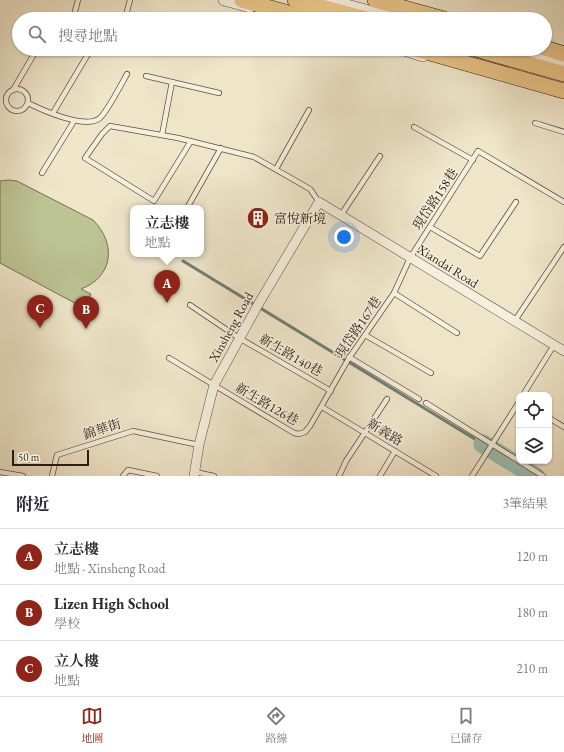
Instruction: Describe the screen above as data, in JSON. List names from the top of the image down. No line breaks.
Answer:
{"streets":{"street":["Xiandai Road","Xinsheng Road"],"lane":["現岱路158巷","現岱路167巷","新生路140巷","新生路126巷","錦華街","新義路"]},"crossings":[["現岱路158巷","Xiandai Road"],["現岱路158巷","現岱路167巷"],["Xiandai Road","Xinsheng Road"],["Xiandai Road","現岱路167巷"],["Xinsheng Road","新生路140巷"],["Xinsheng Road","新生路126巷"],["Xinsheng Road","錦華街"],["現岱路167巷","新生路140巷"],["現岱路167巷","新生路126巷"],["現岱路167巷","新義路"],["新生路126巷","新義路"]],"places":{"building":["富悅新境"]},"scale_bar":"50 m","page":{"search":"搜尋地點","popup":["立志樓","地點"],"pins":["A","C","B"],"scale":"50 m","heading":["附近","3筆結果"],"list":[{"mark":"A","name":"立志樓","note":"地點 · Xinsheng Road","value":"120 m"},{"mark":"B","name":"Lizen High School","note":"學校","value":"180 m"},{"mark":"C","name":"立人樓","note":"地點","value":"210 m"}],"nav":["地圖","路線","已儲存"]}}
